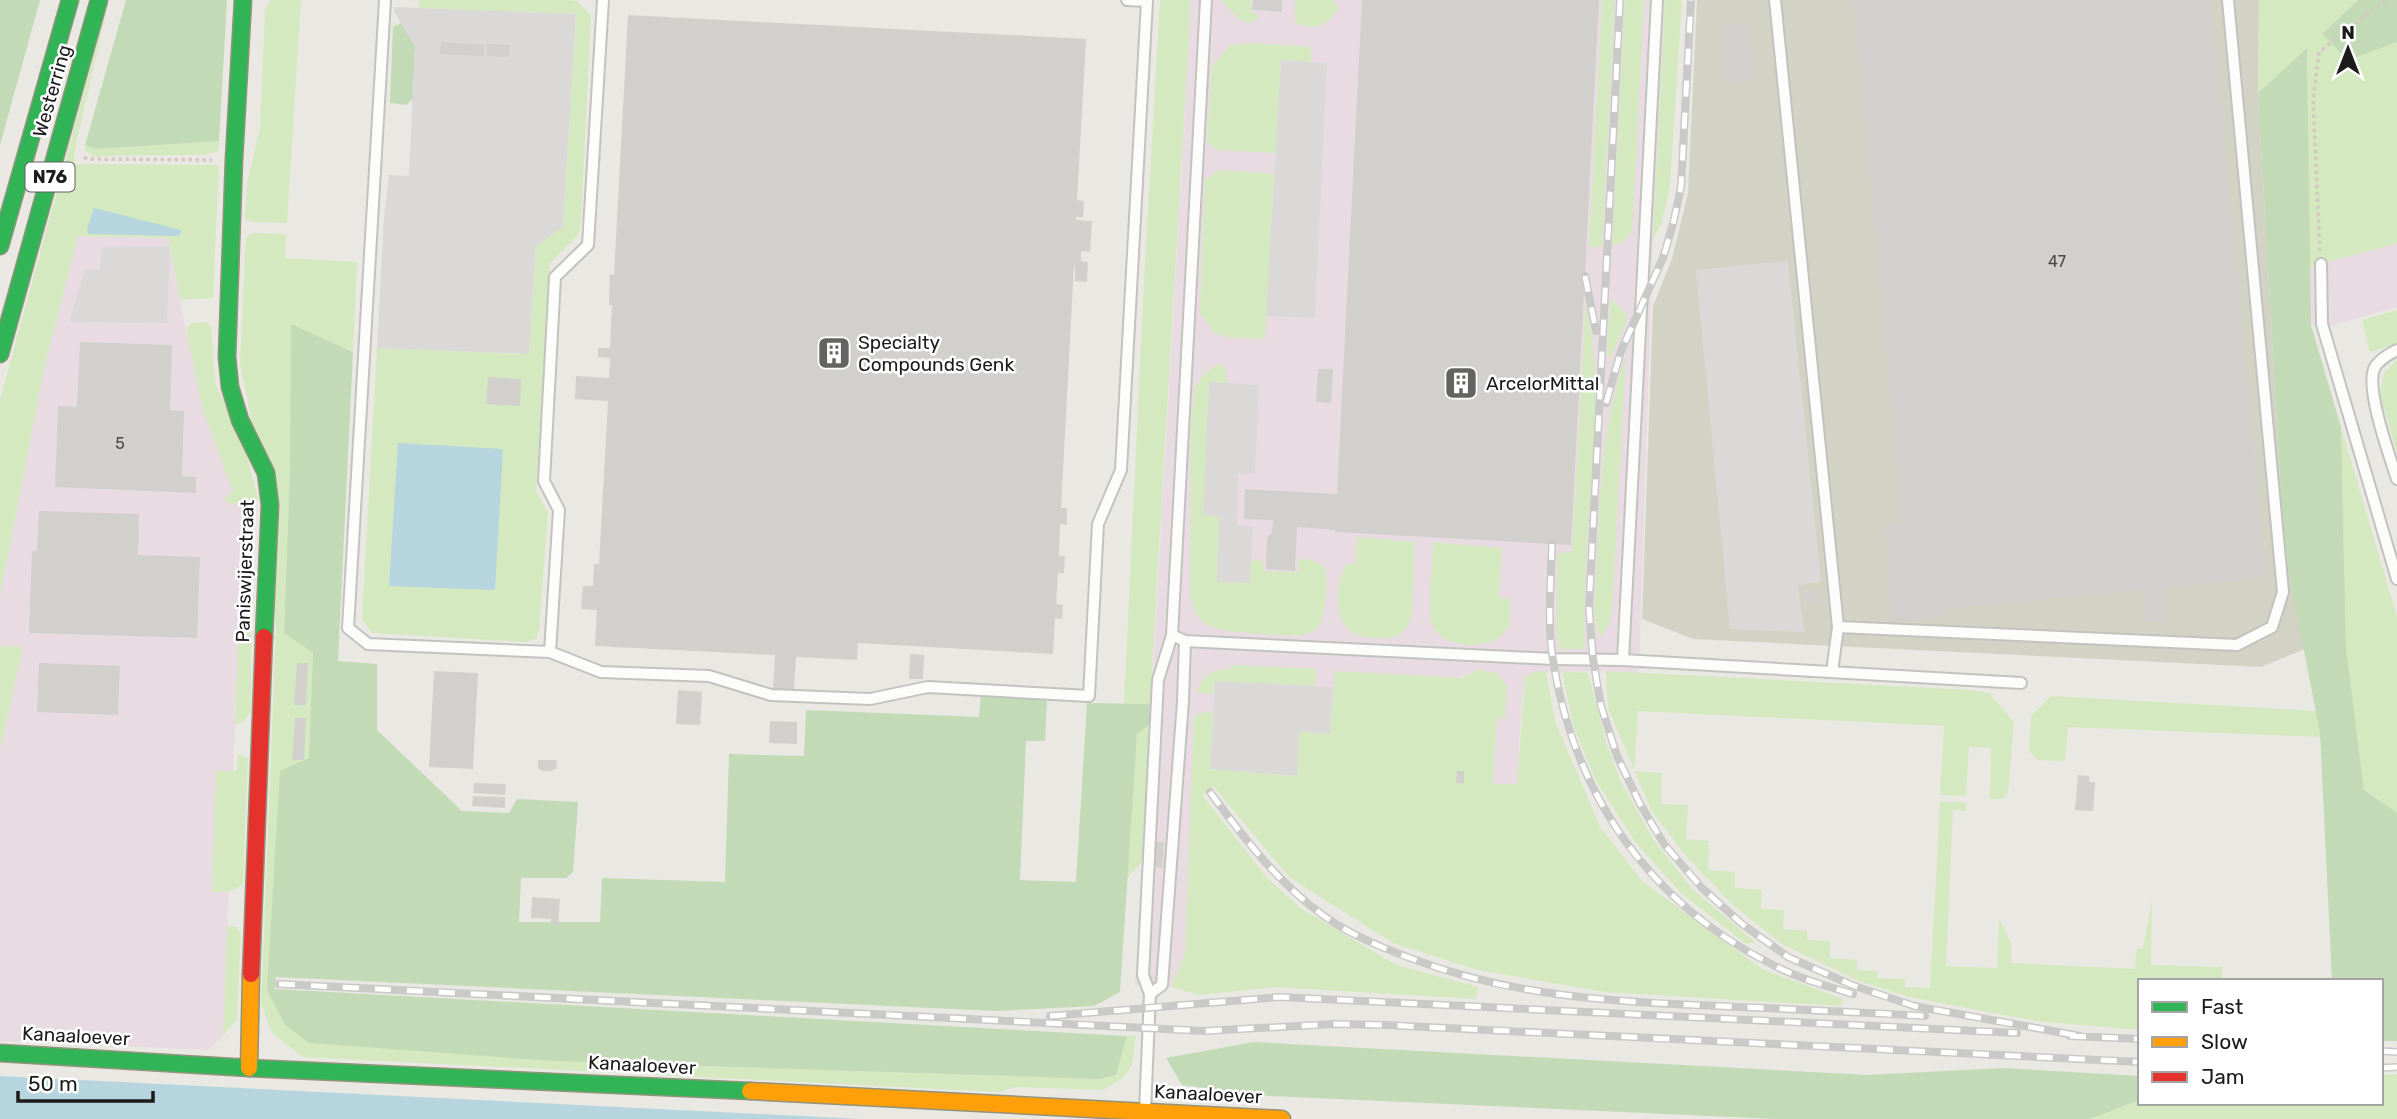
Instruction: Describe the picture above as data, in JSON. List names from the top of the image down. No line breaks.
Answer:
{"streets":{"main road":["Westerring","N76","Paniswijerstraat","Kanaaloever"]},"crossings":[["Paniswijerstraat","Kanaaloever"]],"places":{"building":["Specialty Compounds Genk","ArcelorMittal"]},"house_numbers":["47","5"],"legend":["Fast","Slow","Jam"],"scale_bar":"50 m","north":"top"}
